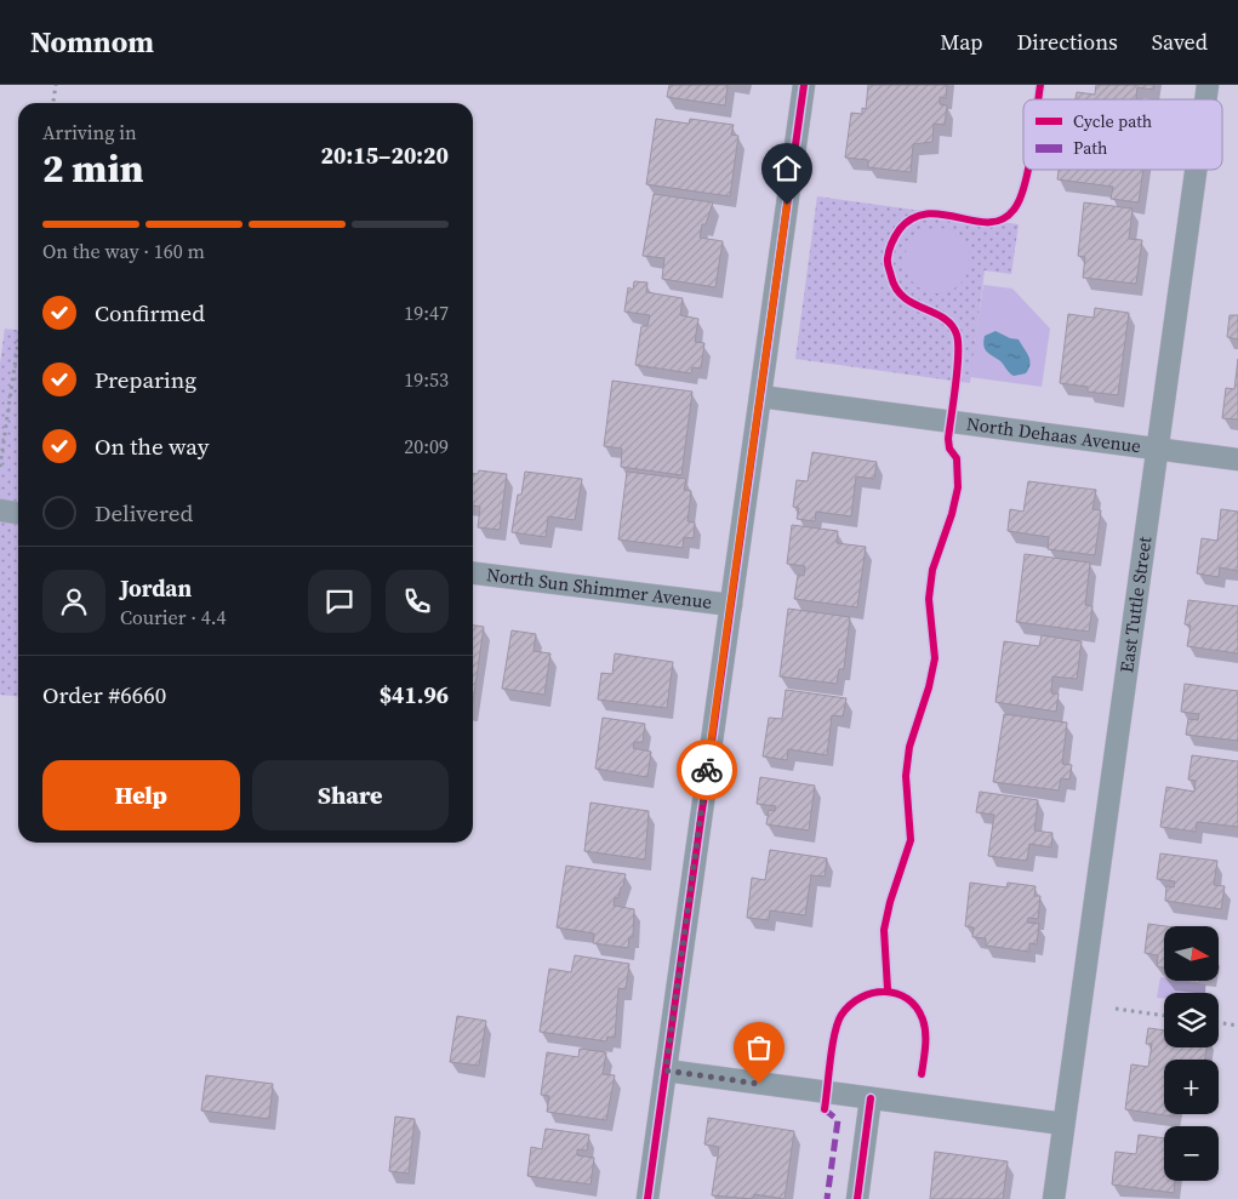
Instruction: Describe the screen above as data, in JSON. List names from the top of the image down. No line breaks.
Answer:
{"streets":{"street":["North Dehaas Avenue","North Sun Shimmer Avenue","East Tuttle Street"]},"crossings":[["North Dehaas Avenue","East Tuttle Street"]],"legend":["Cycle path","Path"],"north":"right","page":{"header":"Nomnom","nav":["Map","Directions","Saved"],"heading":["2 min","Arriving in","20:15–20:20"],"panel":["Jordan","Courier · 4.4","Order #6660","$41.96"],"bar":"On the way · 160 m","list":[["Confirmed","19:47"],["Preparing","19:53"],["On the way","20:09"],"Delivered"],"buttons":["Help","Share"],"map_buttons":["+","−"]}}
